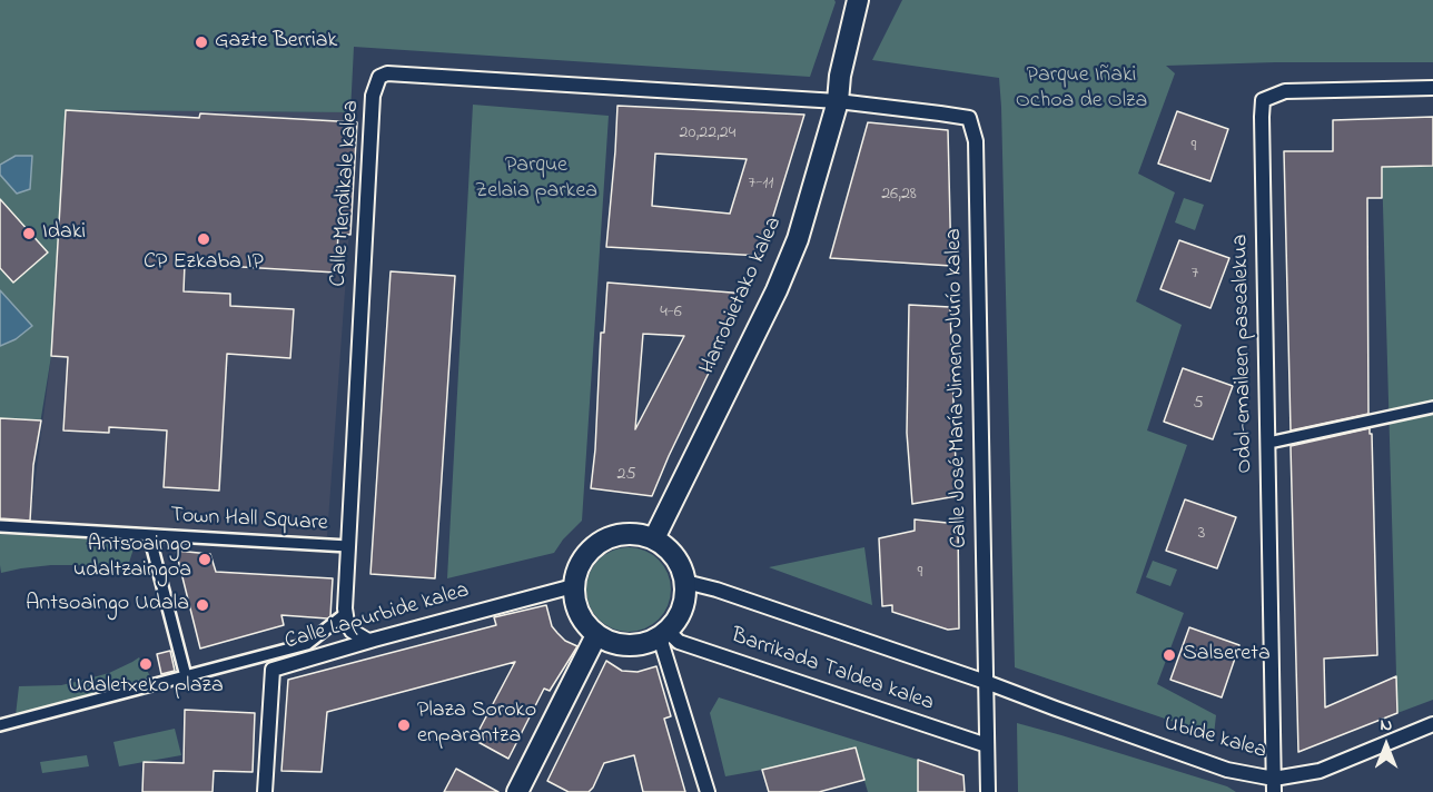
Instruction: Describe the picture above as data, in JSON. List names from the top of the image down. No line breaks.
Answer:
{"streets":{"main road":["Harrobietako kalea"],"street":["Calle Mendikale kalea","Odol-emaileen pasealekua","Calle José María Jimeno Jurío kalea","Town Hall Square","Calle Lapurbide kalea","Barrikada Taldea kalea","Ubide kalea"]},"crossings":[["Calle Mendikale kalea","Harrobietako kalea"],["Calle Mendikale kalea","Calle José María Jimeno Jurío kalea"],["Calle Mendikale kalea","Town Hall Square"],["Harrobietako kalea","Calle José María Jimeno Jurío kalea"],["Harrobietako kalea","Calle Lapurbide kalea"],["Harrobietako kalea","Barrikada Taldea kalea"],["Odol-emaileen pasealekua","Ubide kalea"],["Calle José María Jimeno Jurío kalea","Barrikada Taldea kalea"],["Calle José María Jimeno Jurío kalea","Ubide kalea"],["Calle Lapurbide kalea","Barrikada Taldea kalea"],["Barrikada Taldea kalea","Ubide kalea"]],"parks":["Parque Iñaki Ochoa de Olza","Parque Zelaia parkea"],"places":["Gazte Berriak","Idaki","CP Ezkaba IP","Antsoaingo udaltzaingoa","Antsoaingo Udala","Salsereta","Udaletxeko plaza","Plaza Soroko enparantza"],"house_numbers":["20,22,24","9","7-11","26,28","7","4-6","5","25","3","9"],"north":"top"}
